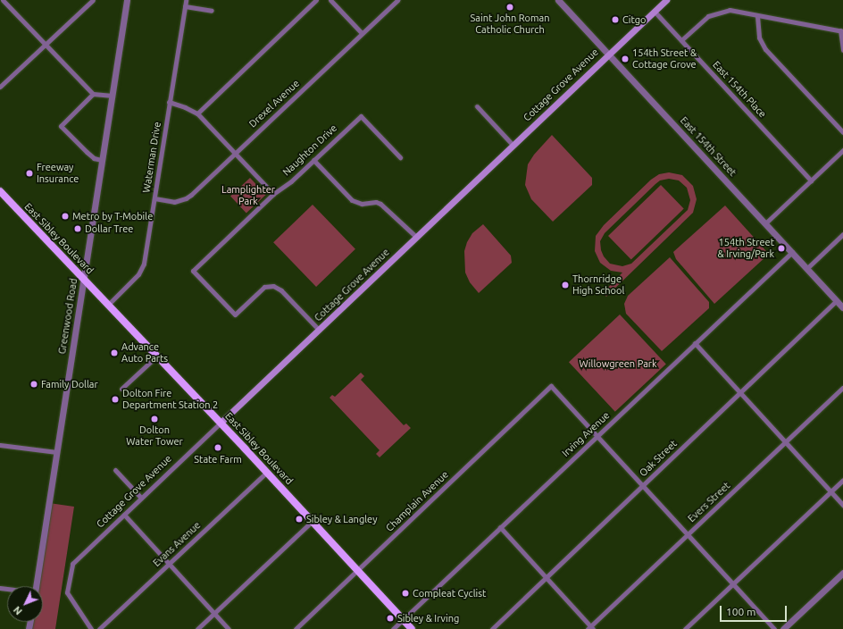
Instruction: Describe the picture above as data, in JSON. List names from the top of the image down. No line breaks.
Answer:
{"streets":{"main road":["Cottage Grove Avenue","East Sibley Boulevard"],"street":["East 154th Place","Drexel Avenue","East 154th Street","Naughton Drive","Waterman Drive","Greenwood Road","Irving Avenue","Oak Street","Champlain Avenue","Evers Street","Evans Avenue"]},"crossings":[["Cottage Grove Avenue","East 154th Place"],["Cottage Grove Avenue","East 154th Street"],["Cottage Grove Avenue","Naughton Drive"],["Cottage Grove Avenue","East Sibley Boulevard"],["Drexel Avenue","Waterman Drive"],["East 154th Street","Irving Avenue"],["East 154th Street","Oak Street"],["Waterman Drive","East Sibley Boulevard"],["East Sibley Boulevard","Greenwood Road"],["East Sibley Boulevard","Irving Avenue"],["East Sibley Boulevard","Champlain Avenue"],["East Sibley Boulevard","Evans Avenue"],["Irving Avenue","Champlain Avenue"]],"parks":["Lamplighter Park","Willowgreen Park"],"places":["Saint John Roman Catholic Church","Citgo","154th Street & Cottage Grove","Freeway Insurance","Metro by T-Mobile","Dollar Tree","154th Street & Irving/Park","Thornridge High School","Advance Auto Parts","Family Dollar","Dolton Fire Department Station 2","Dolton Water Tower","State Farm","Sibley & Langley","Compleat Cyclist","Sibley & Irving"],"scale_bar":"100 m","north":"bottom left"}
